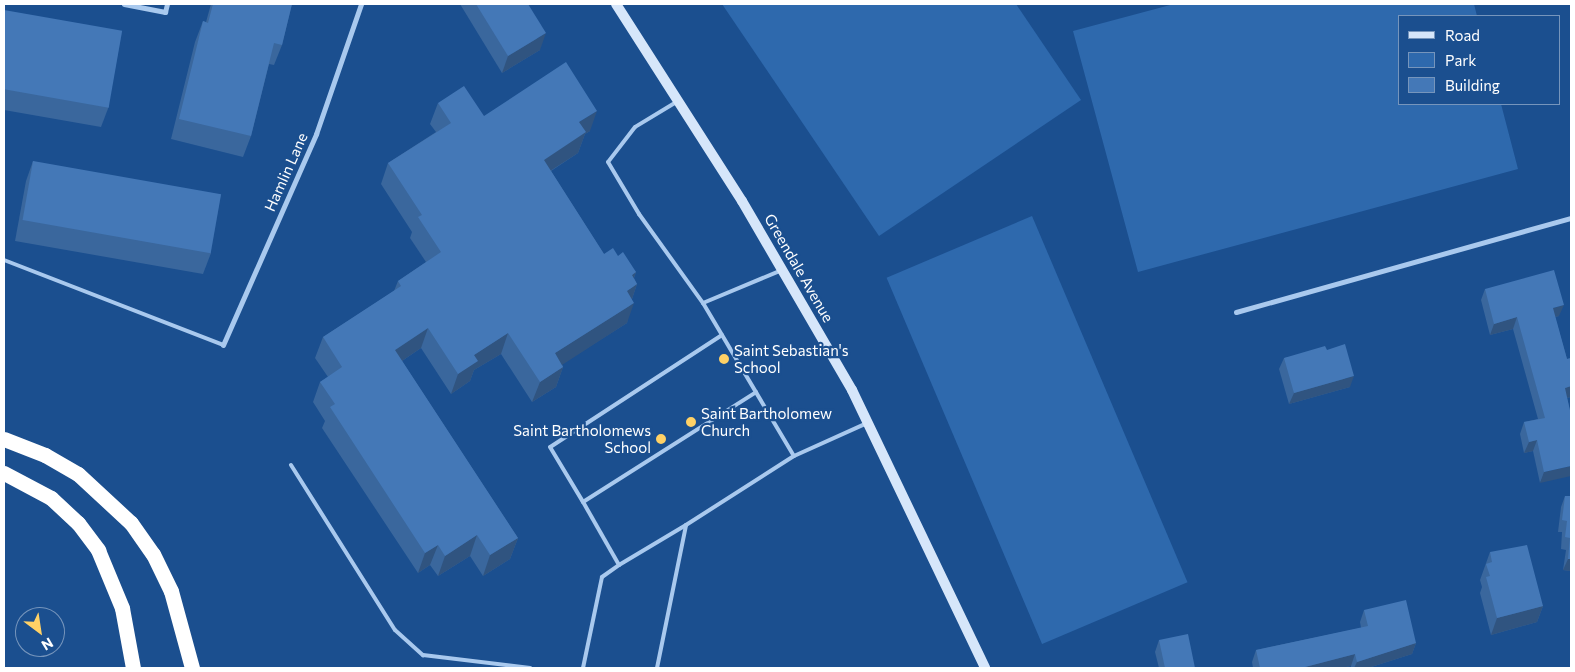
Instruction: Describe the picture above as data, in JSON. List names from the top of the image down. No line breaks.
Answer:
{"streets":{"main road":["Greendale Avenue"],"street":["Hamlin Lane"]},"places":["Saint Sebastian's School","Saint Bartholomew Church","Saint Bartholomews School"],"legend":["Road","Park","Building"],"north":"bottom right"}
